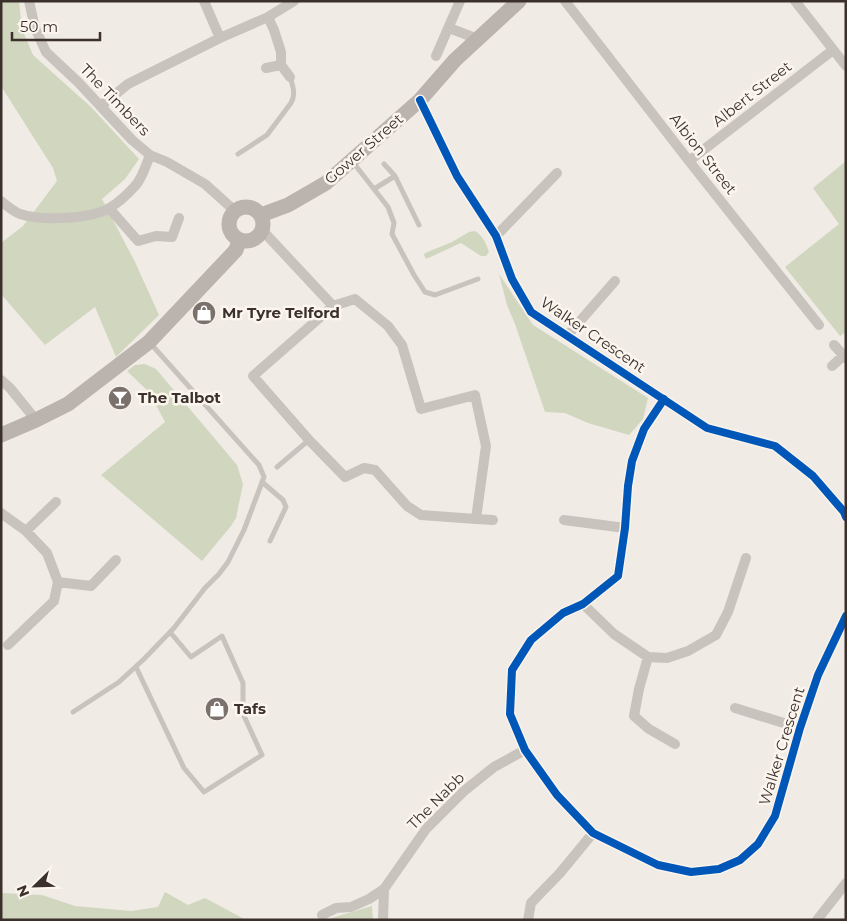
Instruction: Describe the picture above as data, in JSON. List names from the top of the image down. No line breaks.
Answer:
{"streets":{"street":["Albert Street","The Timbers","Gower Street","Albion Street","Walker Crescent","The Nabb"]},"crossings":[["Albert Street","Albion Street"],["The Timbers","Gower Street"],["Gower Street","Walker Crescent"],["Walker Crescent","The Nabb"]],"places":{"shop":["Mr Tyre Telford","Tafs"],"bar":["The Talbot"]},"scale_bar":"50 m","north":"bottom left"}
